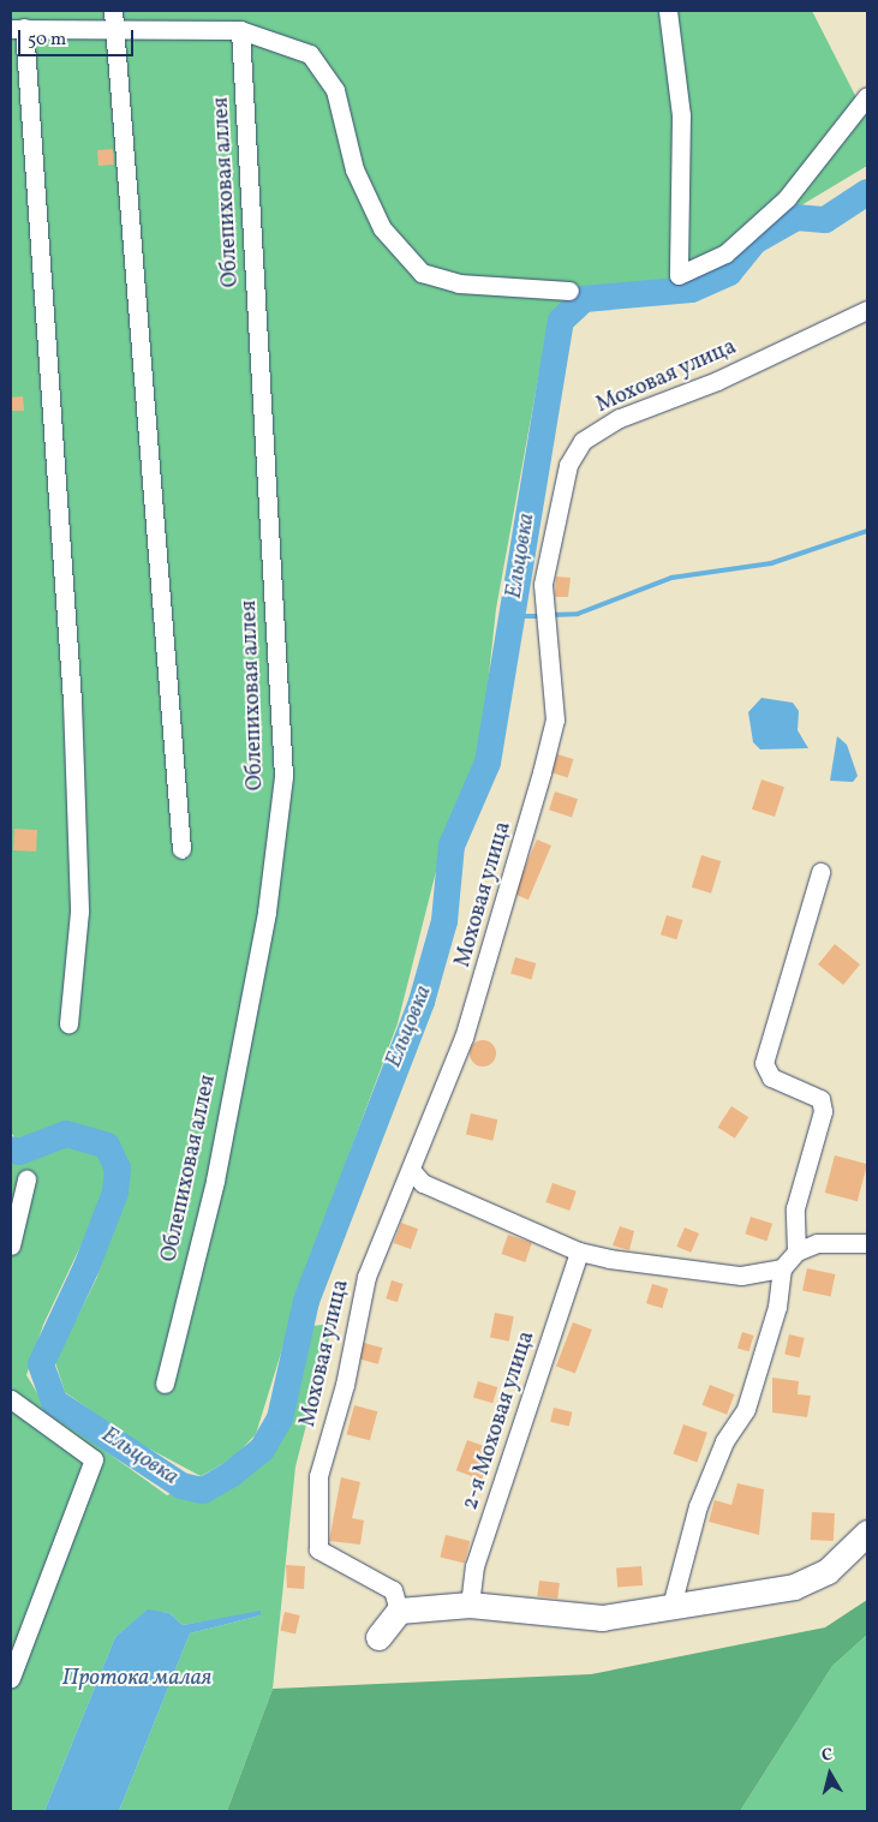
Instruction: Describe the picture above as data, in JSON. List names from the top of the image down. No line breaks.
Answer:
{"streets":{"street":["Облепиховая аллея","Моховая улица","2-я Моховая улица"]},"water":["Ельцовка","Протока малая"],"scale_bar":"50 m","north":"top"}
